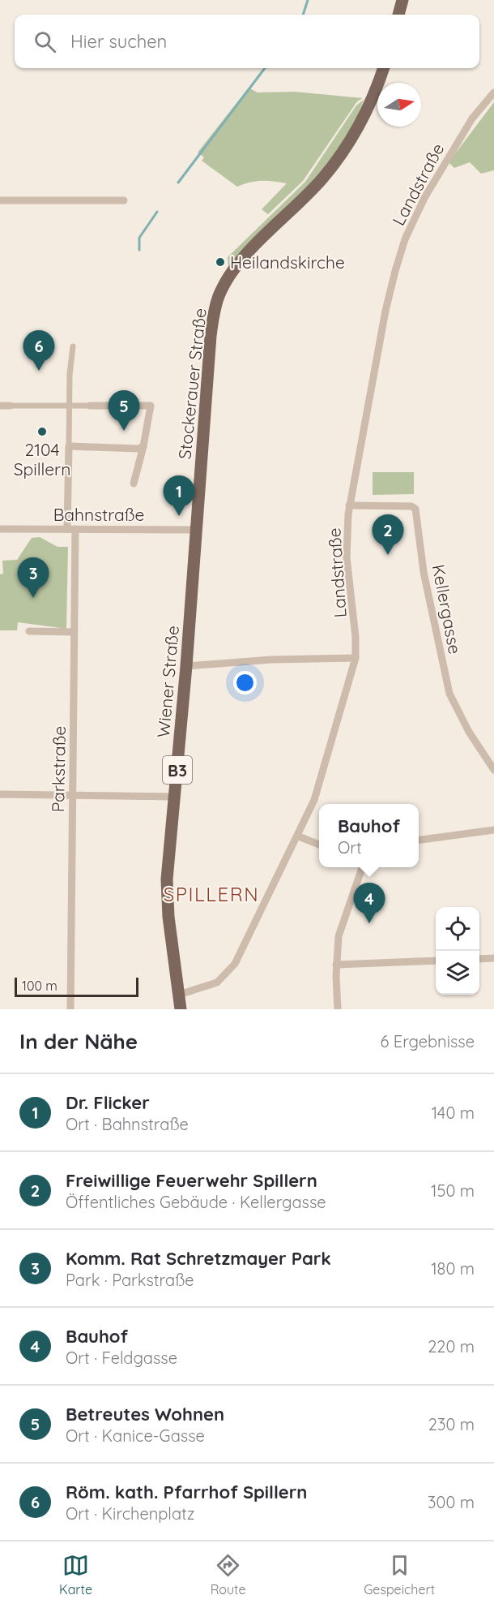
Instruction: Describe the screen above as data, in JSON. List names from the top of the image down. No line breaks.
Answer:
{"streets":{"main road":["Stockerauer Straße","Wiener Straße","B3"],"street":["Landstraße","Bahnstraße","Kellergasse","Parkstraße"]},"crossings":[["Landstraße","Kellergasse"],["Landstraße","Wiener Straße"],["Stockerauer Straße","Bahnstraße"],["Stockerauer Straße","Wiener Straße"],["Bahnstraße","Wiener Straße"],["Bahnstraße","Parkstraße"]],"districts":["SPILLERN"],"places":["Heilandskirche","2104 Spillern"],"scale_bar":"100 m","north":"right","page":{"search":"Hier suchen","pins":["6","5","1","2","3","4"],"popup":["Bauhof","Ort"],"scale":"100 m","heading":["In der Nähe","6 Ergebnisse"],"list":[{"mark":"1","name":"Dr. Flicker","note":"Ort · Bahnstraße","value":"140 m"},{"mark":"2","name":"Freiwillige Feuerwehr Spillern","note":"Öffentliches Gebäude · Kellergasse","value":"150 m"},{"mark":"3","name":"Komm. Rat Schretzmayer Park","note":"Park · Parkstraße","value":"180 m"},{"mark":"4","name":"Bauhof","note":"Ort · Feldgasse","value":"220 m"},{"mark":"5","name":"Betreutes Wohnen","note":"Ort · Kanice-Gasse","value":"230 m"},{"mark":"6","name":"Röm. kath. Pfarrhof Spillern","note":"Ort · Kirchenplatz","value":"300 m"}],"nav":["Karte","Route","Gespeichert"]}}
